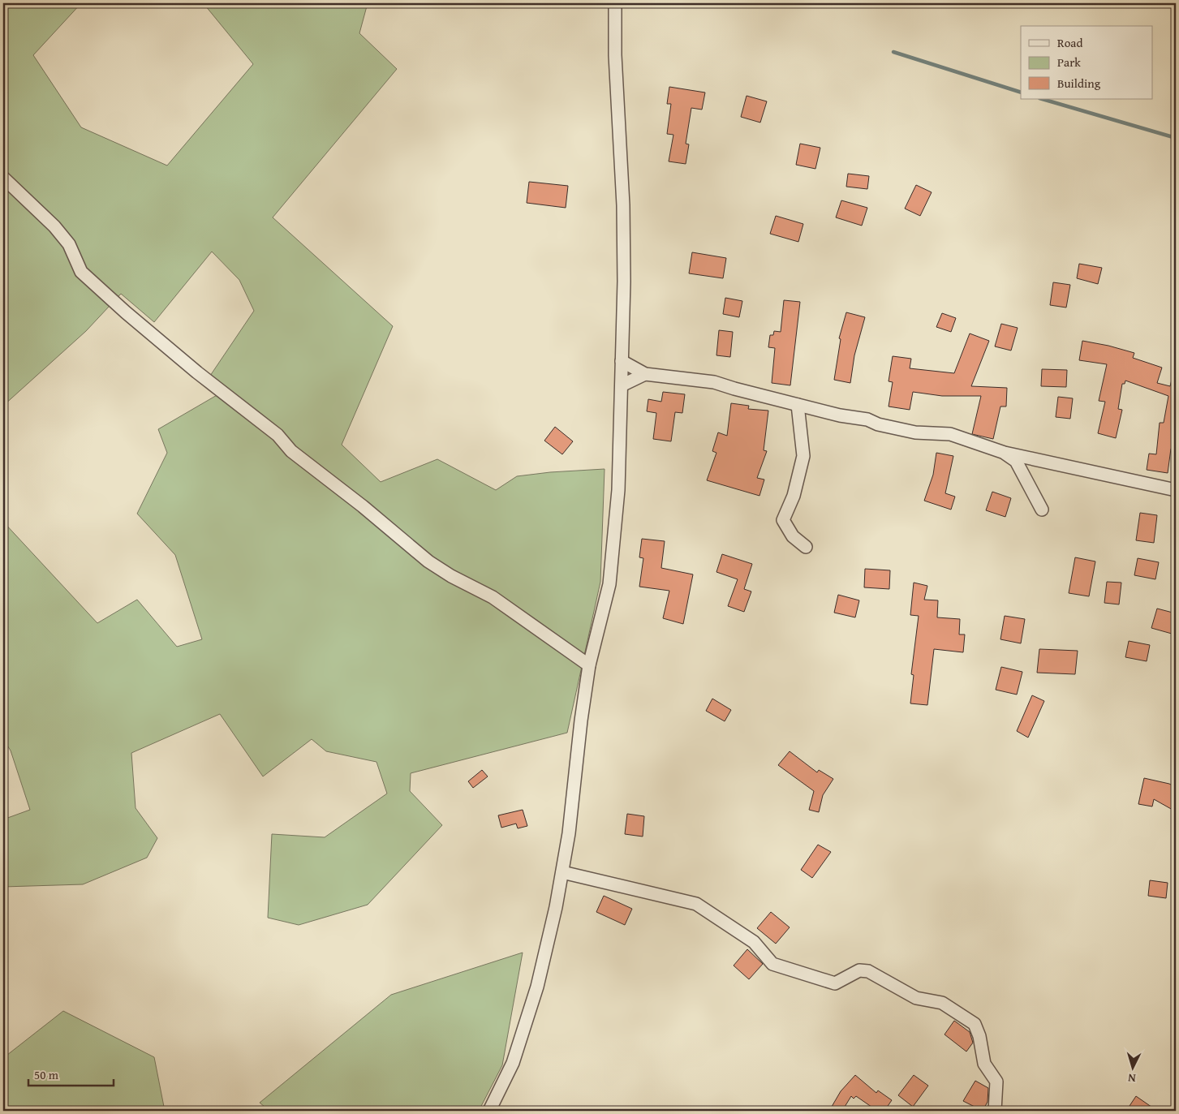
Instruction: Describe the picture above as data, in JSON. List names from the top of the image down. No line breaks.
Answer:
{"legend":["Road","Park","Building"],"scale_bar":"50 m","north":"bottom"}
